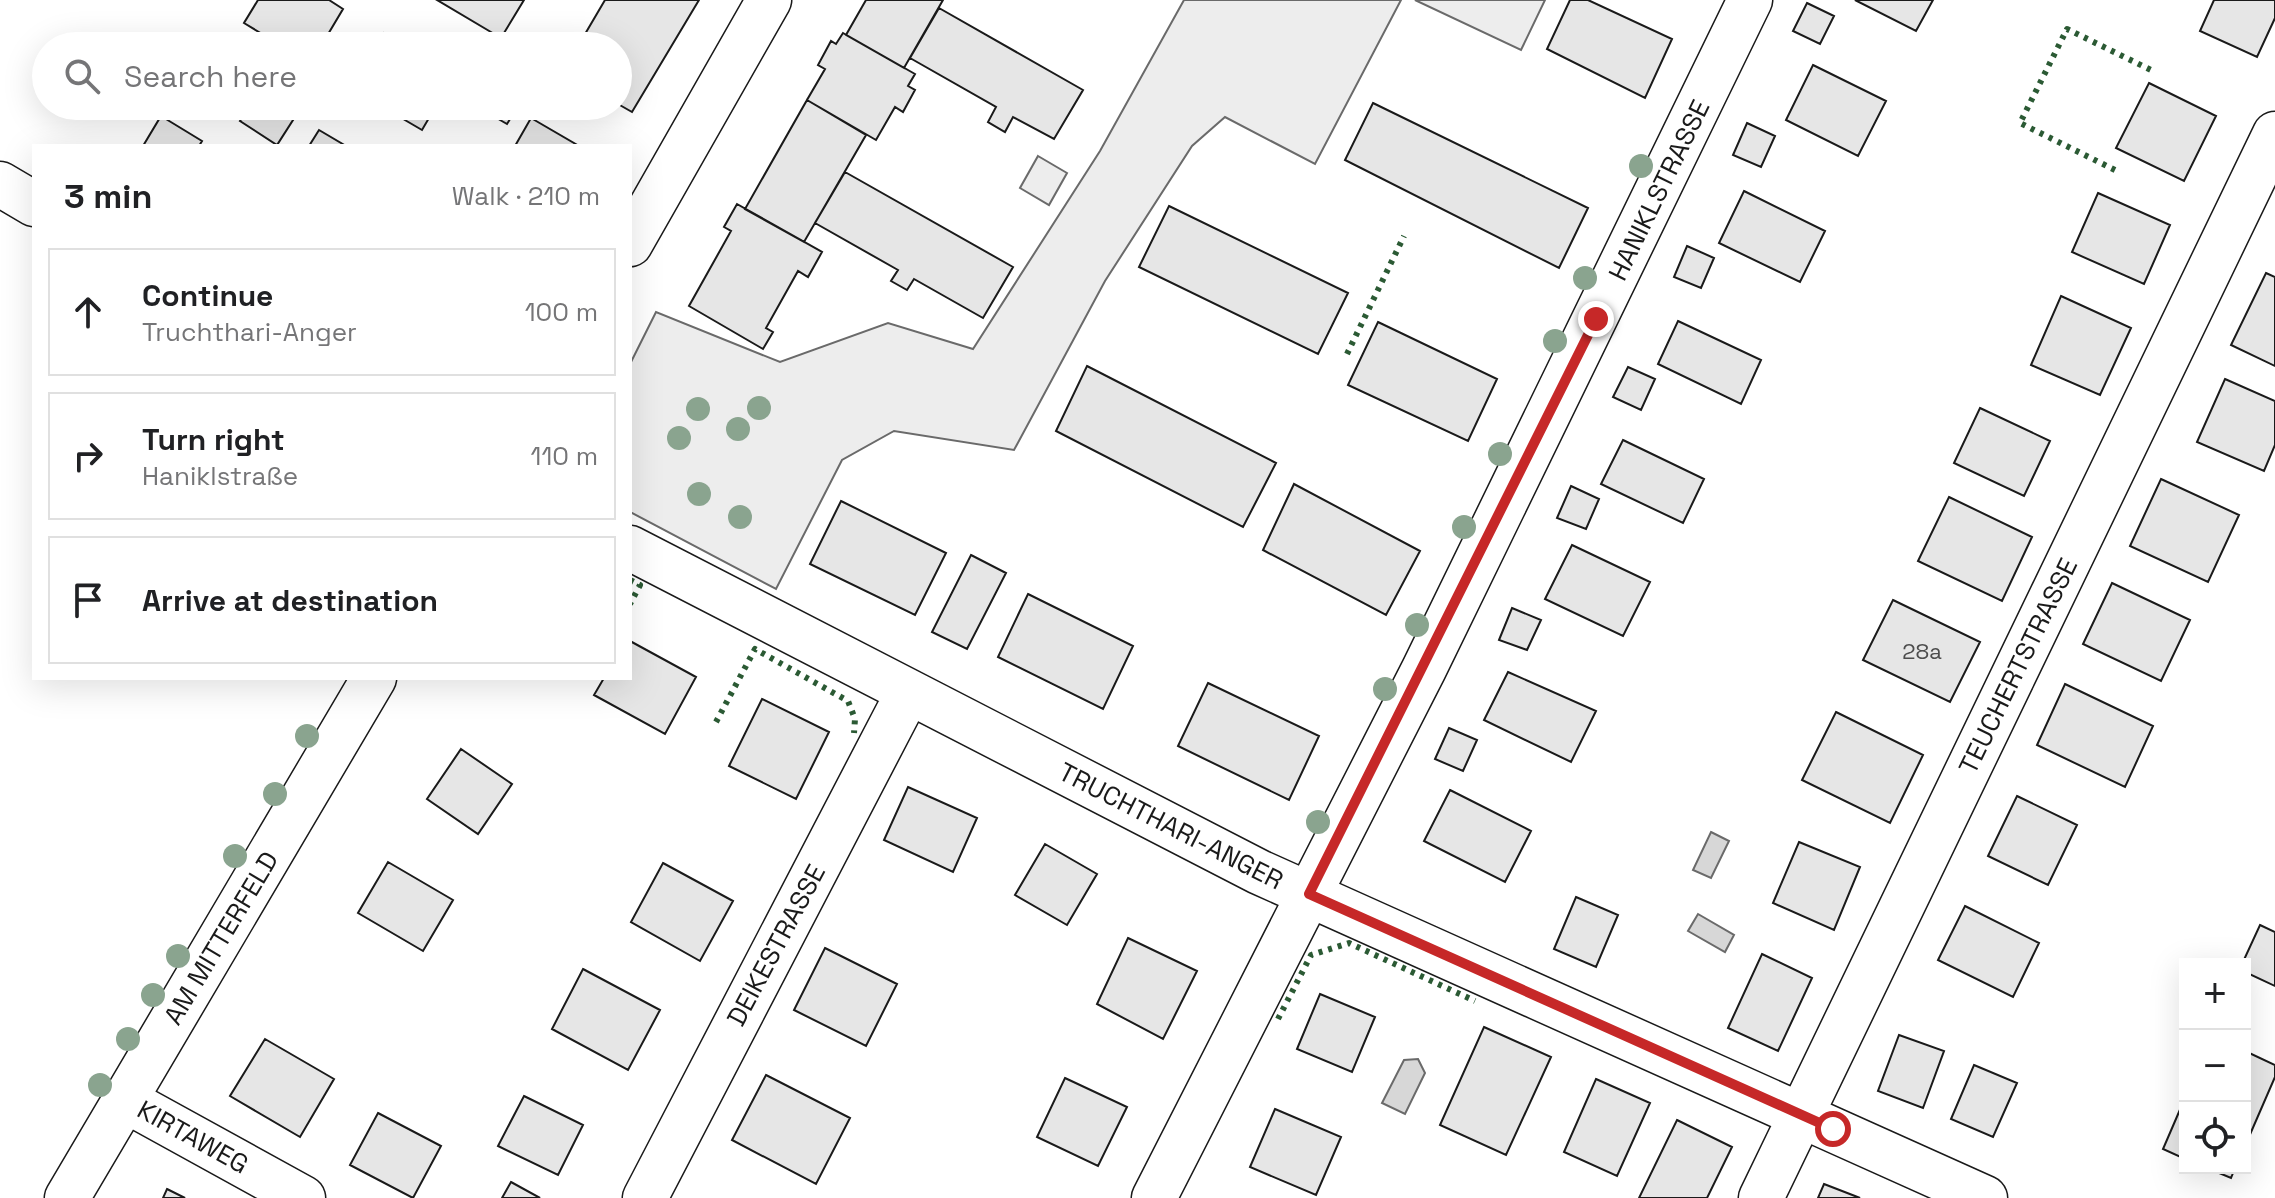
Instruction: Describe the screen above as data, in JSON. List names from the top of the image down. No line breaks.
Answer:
{"streets":{"street":["HANIKLSTRASSE","TEUCHERTSTRASSE","TRUCHTHARI-ANGER","AM MITTERFELD","DEIKESTRASSE","KIRTAWEG"]},"crossings":[["HANIKLSTRASSE","TRUCHTHARI-ANGER"],["TEUCHERTSTRASSE","TRUCHTHARI-ANGER"],["TRUCHTHARI-ANGER","DEIKESTRASSE"],["AM MITTERFELD","KIRTAWEG"]],"house_numbers":["28a"],"page":{"search":"Search here","heading":["3 min","Walk · 210 m"],"list":[["Continue","Truchthari-Anger","100 m"],["Turn right","Haniklstraße","110 m"],"Arrive at destination"],"map_buttons":["+","−"]}}
